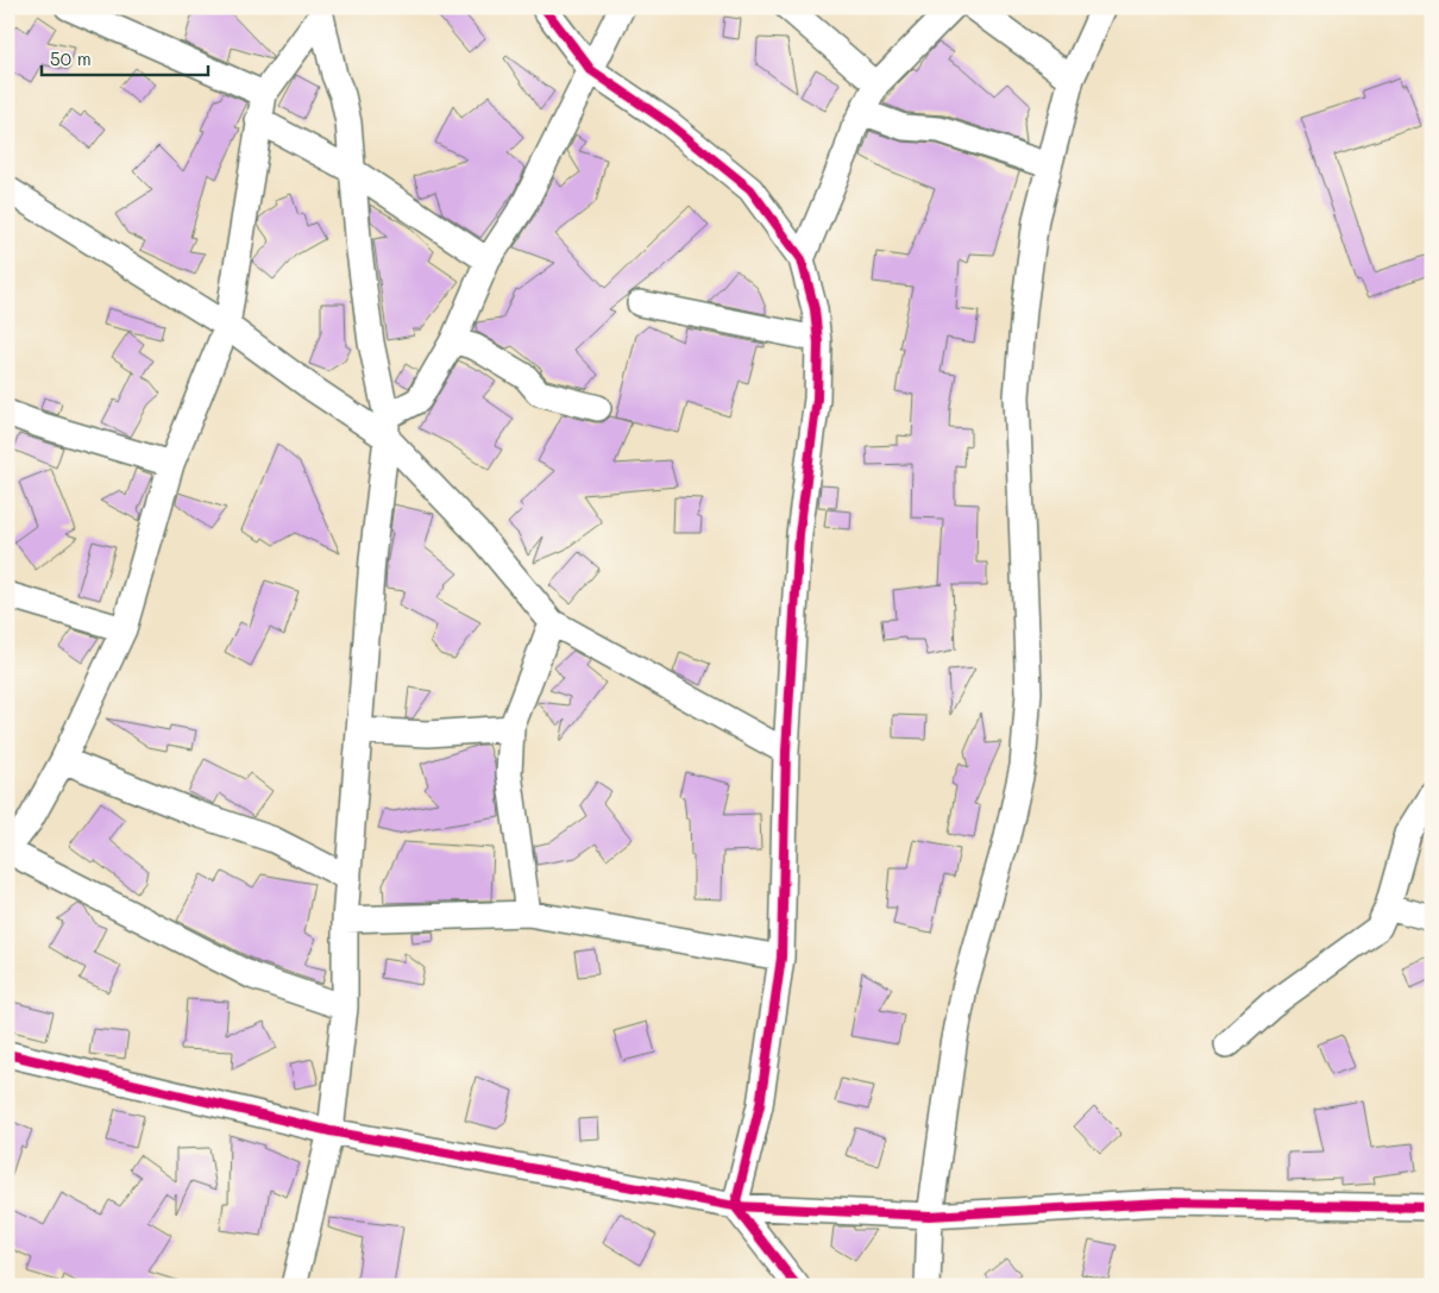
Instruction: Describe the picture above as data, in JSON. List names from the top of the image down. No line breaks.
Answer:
{"scale_bar":"50 m"}
